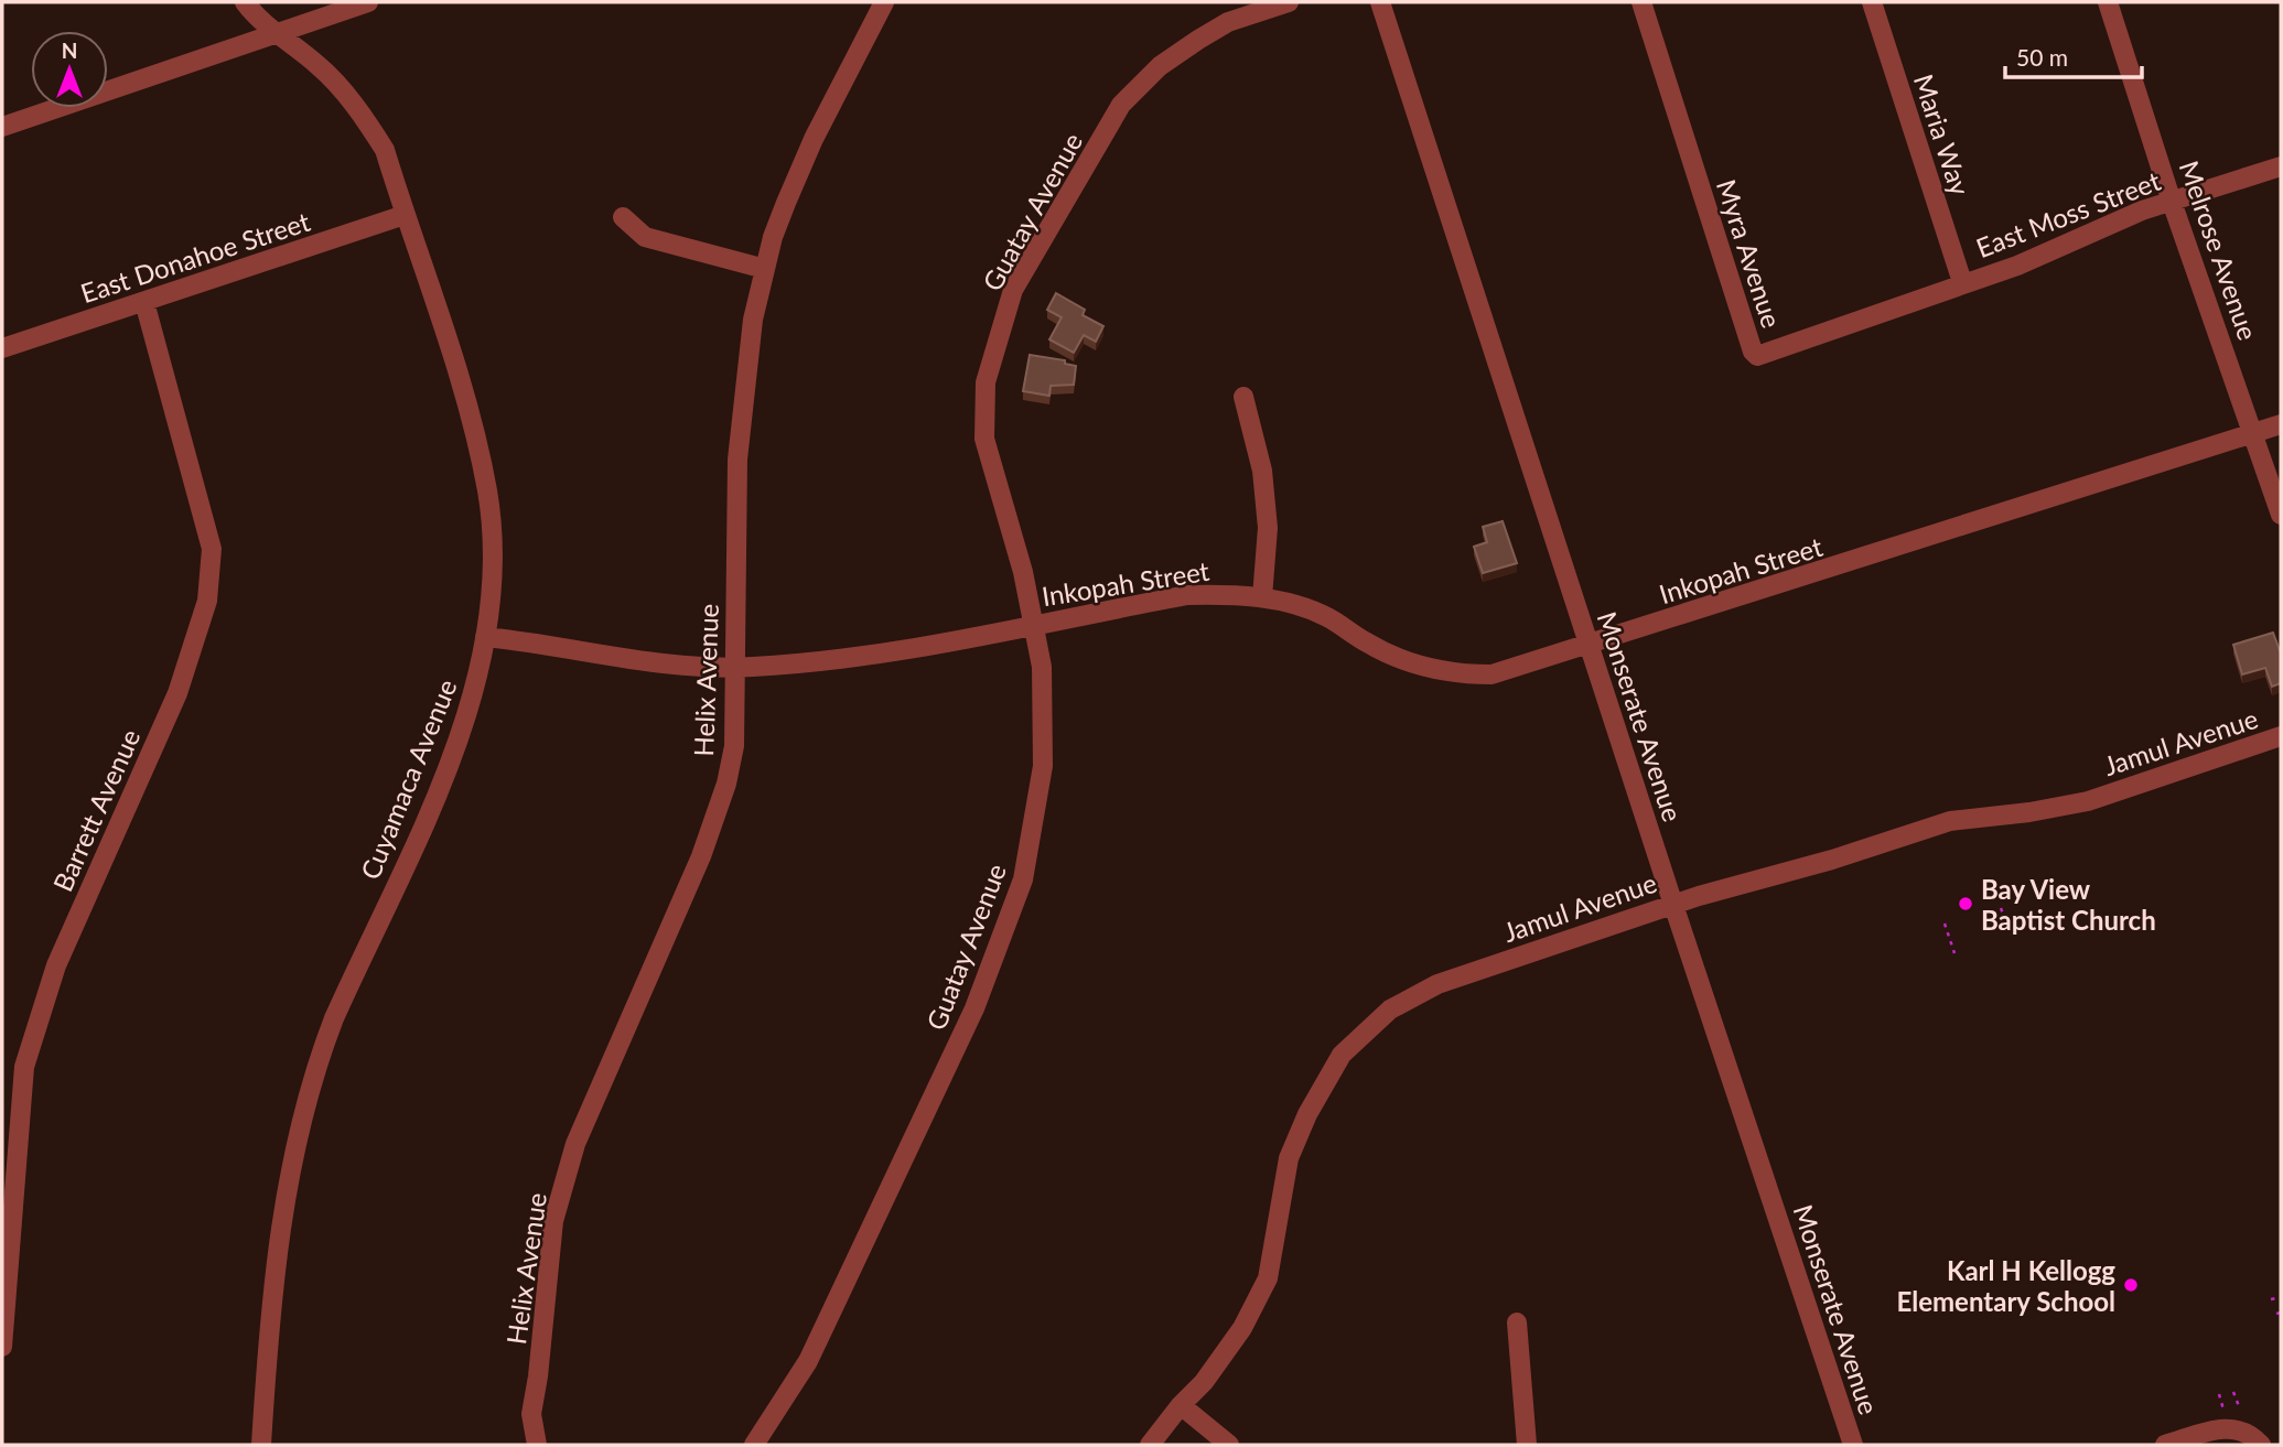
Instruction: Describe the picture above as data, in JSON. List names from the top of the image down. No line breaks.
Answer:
{"streets":{"street":["Maria Way","Guatay Avenue","East Moss Street","Melrose Avenue","Myra Avenue","East Donahoe Street","Inkopah Street","Helix Avenue","Monserate Avenue","Jamul Avenue","Cuyamaca Avenue","Barrett Avenue"]},"crossings":[["Maria Way","East Moss Street"],["Maria Way","Myra Avenue"],["Guatay Avenue","Inkopah Street"],["East Moss Street","Melrose Avenue"],["East Moss Street","Myra Avenue"],["Melrose Avenue","Inkopah Street"],["East Donahoe Street","Cuyamaca Avenue"],["East Donahoe Street","Barrett Avenue"],["Inkopah Street","Helix Avenue"],["Inkopah Street","Monserate Avenue"],["Inkopah Street","Cuyamaca Avenue"],["Monserate Avenue","Jamul Avenue"]],"places":["Bay View Baptist Church","Karl H Kellogg Elementary School"],"scale_bar":"50 m","north":"top"}
